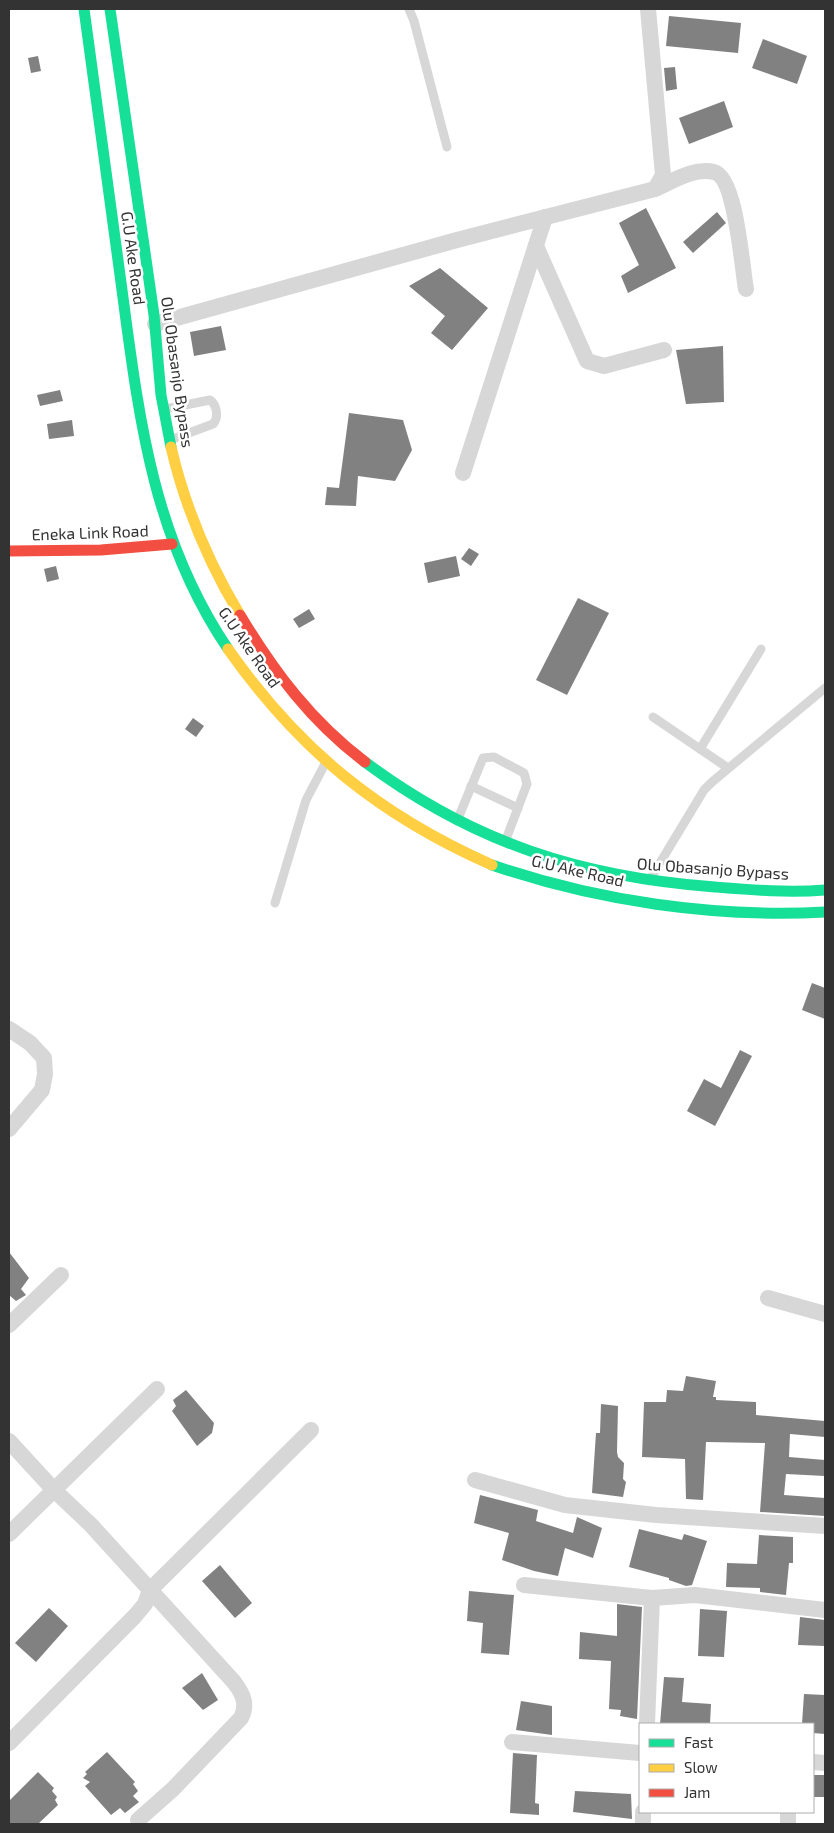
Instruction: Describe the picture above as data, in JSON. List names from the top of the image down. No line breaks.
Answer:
{"streets":{"main road":["G.U Ake Road","Olu Obasanjo Bypass","Eneka Link Road"]},"crossings":[["G.U Ake Road","Eneka Link Road"]],"legend":["Fast","Slow","Jam"]}
